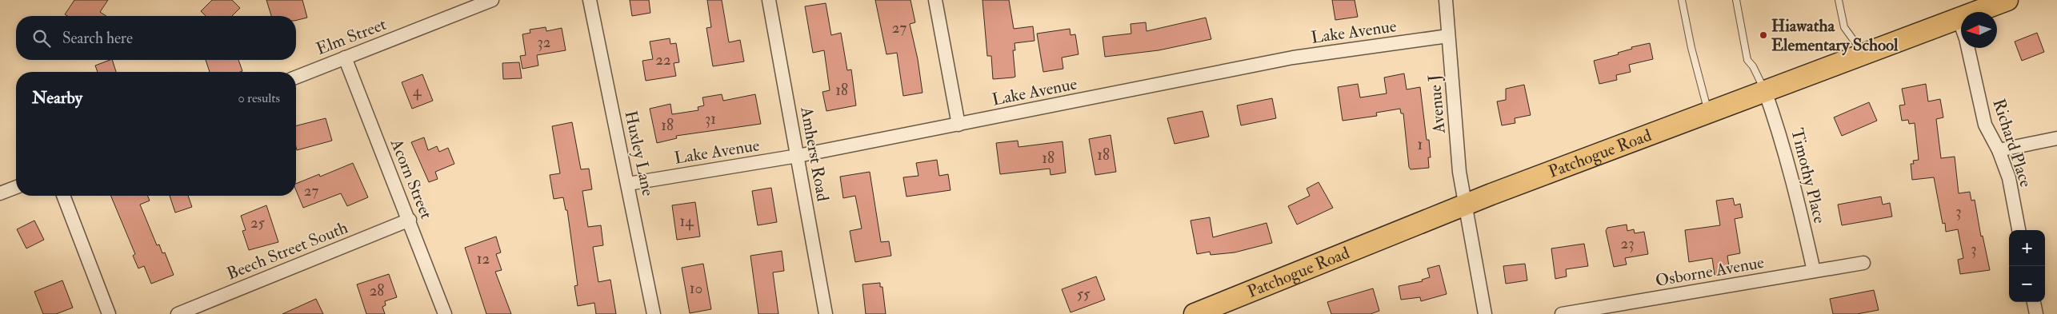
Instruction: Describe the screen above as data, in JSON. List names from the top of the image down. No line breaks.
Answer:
{"streets":{"main road":["Patchogue Road"],"street":["Lake Avenue","Elm Street","Avenue J","Richard Place","Huxley Lane","Amherst Road","Timothy Place","Acorn Street","Beech Street South","Osborne Avenue"]},"crossings":[["Lake Avenue","Avenue J"],["Lake Avenue","Huxley Lane"],["Lake Avenue","Amherst Road"],["Elm Street","Acorn Street"],["Avenue J","Patchogue Road"],["Richard Place","Patchogue Road"],["Patchogue Road","Timothy Place"],["Timothy Place","Osborne Avenue"],["Acorn Street","Beech Street South"]],"places":["Hiawatha Elementary School"],"house_numbers":["27","32","22","18","4","31","18","1","18","18","27","3","14","25","23","3","12","10","28","55"],"north":"left","page":{"search":"Search here","heading":["Nearby","0 results"],"map_buttons":["+","−"]}}
